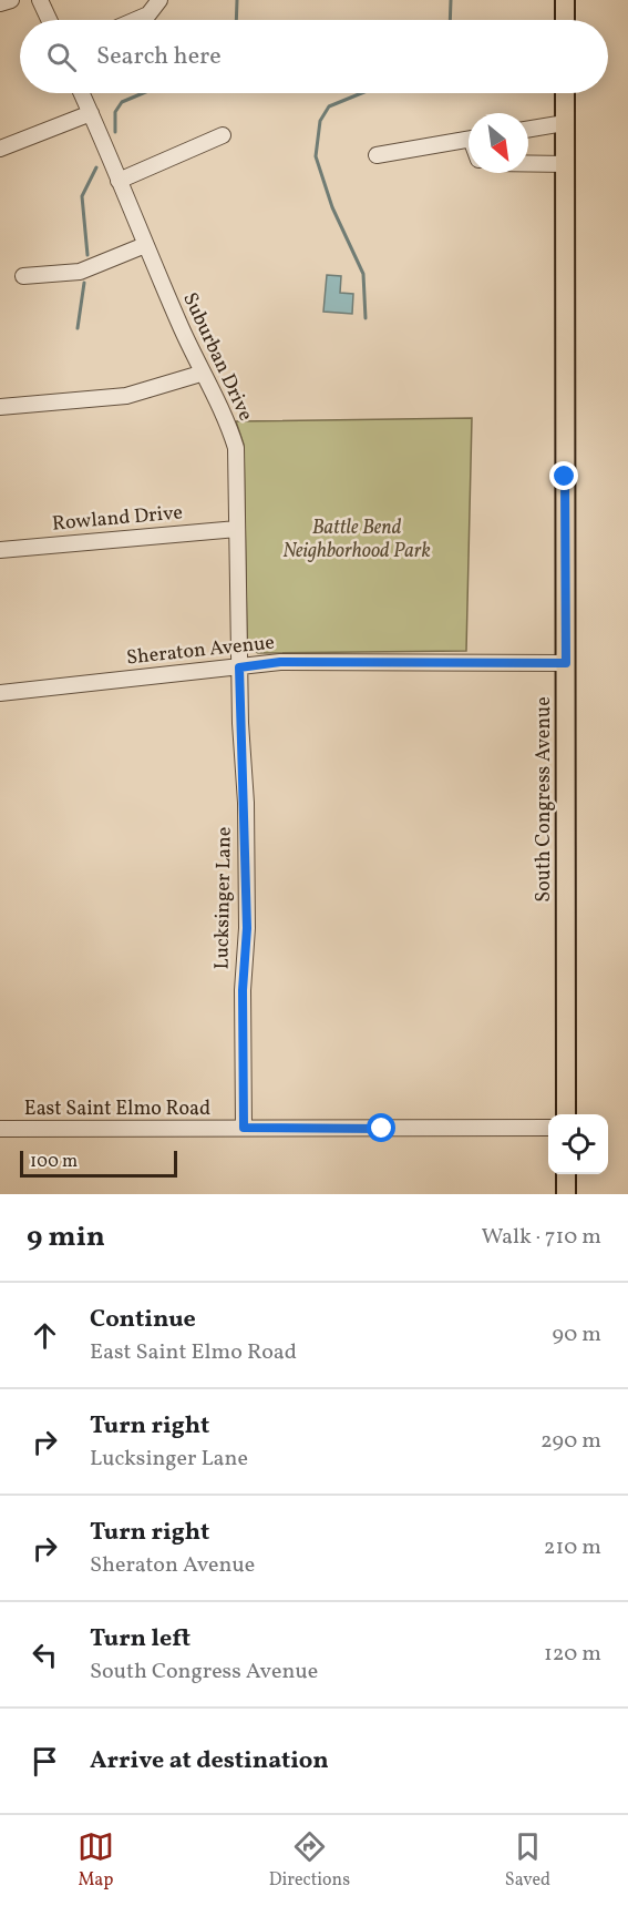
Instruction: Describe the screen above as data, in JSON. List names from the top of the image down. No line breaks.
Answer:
{"streets":{"main road":["South Congress Avenue"],"street":["Suburban Drive","Rowland Drive","Sheraton Avenue","Lucksinger Lane","East Saint Elmo Road"]},"crossings":[["Suburban Drive","Rowland Drive"],["Suburban Drive","Sheraton Avenue"],["Suburban Drive","Lucksinger Lane"],["Sheraton Avenue","South Congress Avenue"],["Sheraton Avenue","Lucksinger Lane"],["Lucksinger Lane","East Saint Elmo Road"]],"parks":["Battle Bend Neighborhood Park"],"scale_bar":"100 m","north":"bottom right","page":{"search":"Search here","scale":"100 m","heading":["9 min","Walk · 710 m"],"list":[["Continue","East Saint Elmo Road","90 m"],["Turn right","Lucksinger Lane","290 m"],["Turn right","Sheraton Avenue","210 m"],["Turn left","South Congress Avenue","120 m"],"Arrive at destination"],"nav":["Map","Directions","Saved"]}}
